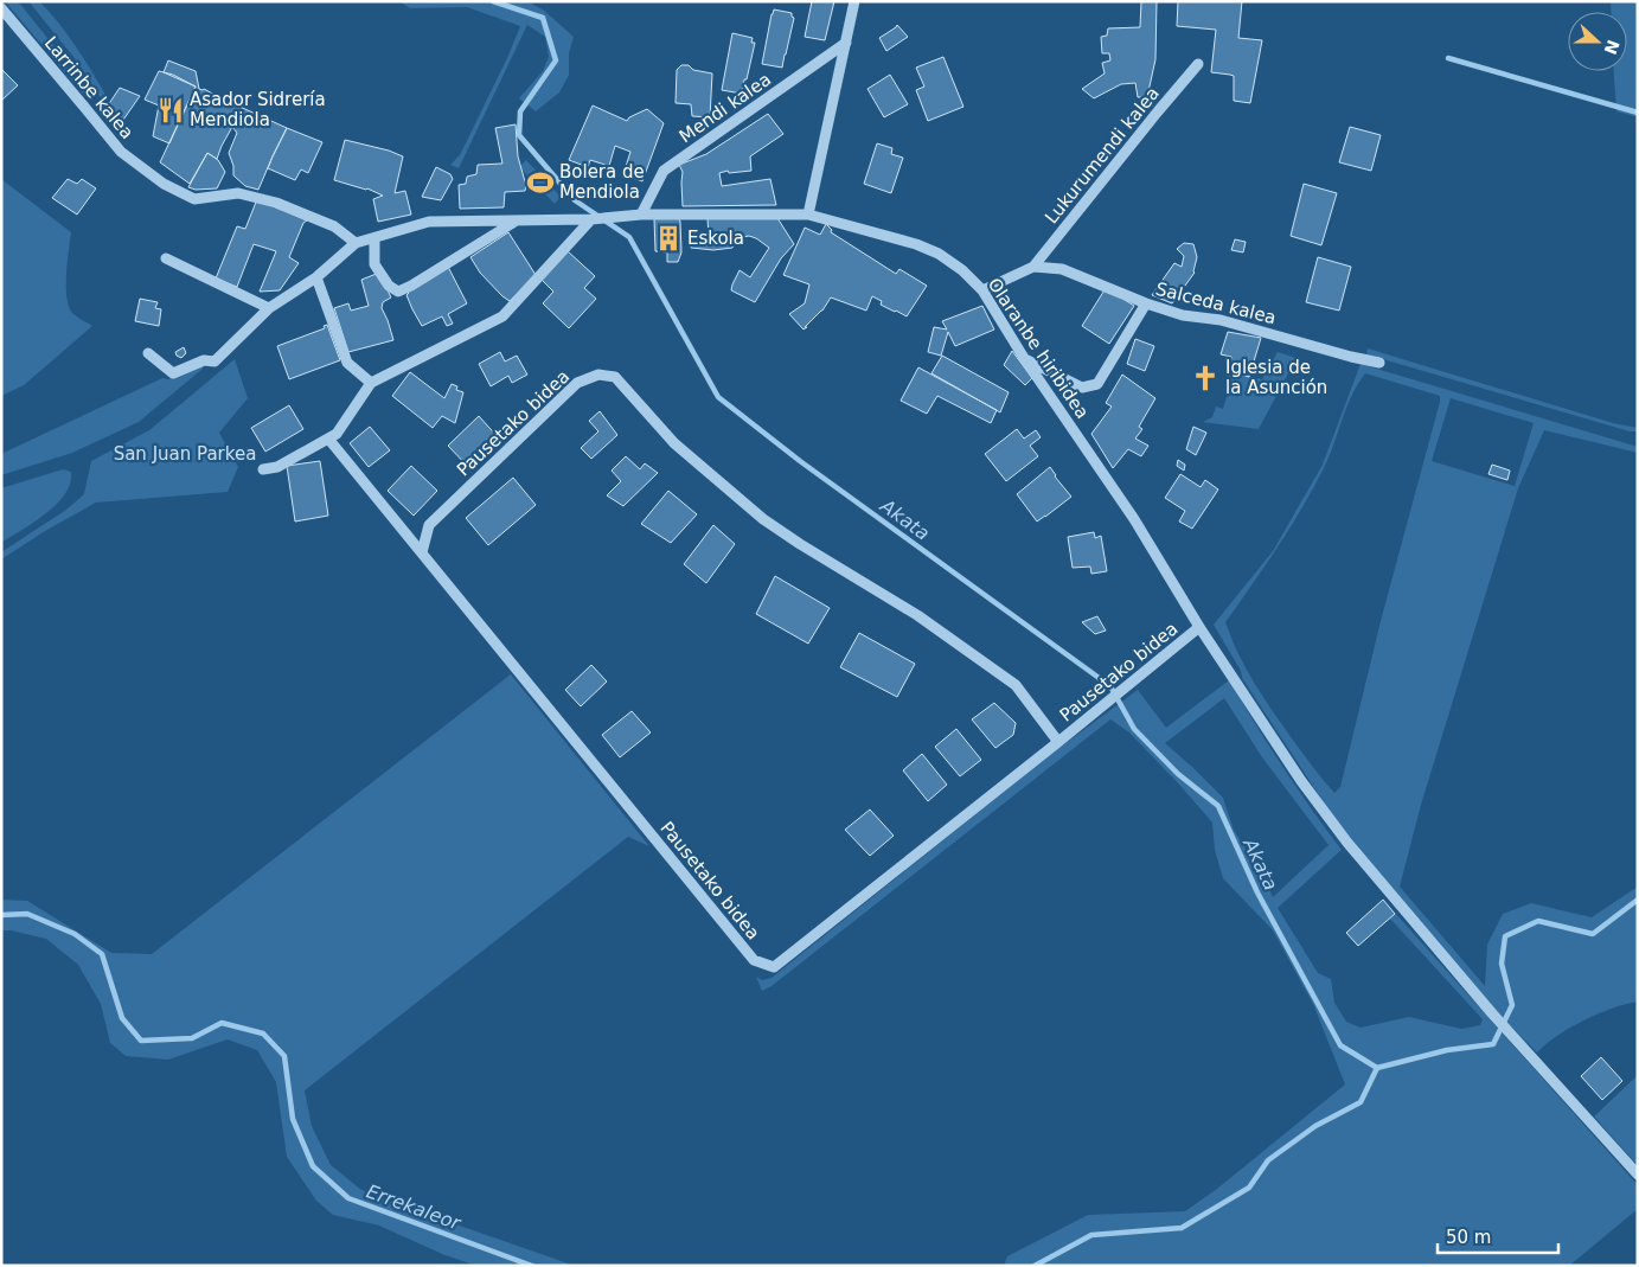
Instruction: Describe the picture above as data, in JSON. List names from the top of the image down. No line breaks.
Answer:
{"streets":{"street":["Larrinbe kalea","Mendi kalea","Lukurumendi kalea","Salceda kalea","Olaranbe hiribidea","Pausetako bidea"]},"crossings":[["Larrinbe kalea","Olaranbe hiribidea"],["Mendi kalea","Olaranbe hiribidea"],["Lukurumendi kalea","Salceda kalea"],["Olaranbe hiribidea","Pausetako bidea"]],"water":["Akata","Errekaleor"],"parks":["San Juan Parkea"],"places":{"restaurant":["Asador Sidrería Mendiola"],"sports":["Bolera de Mendiola"],"building":["Eskola"],"church":["Iglesia de la Asunción"]},"scale_bar":"50 m","north":"right"}
